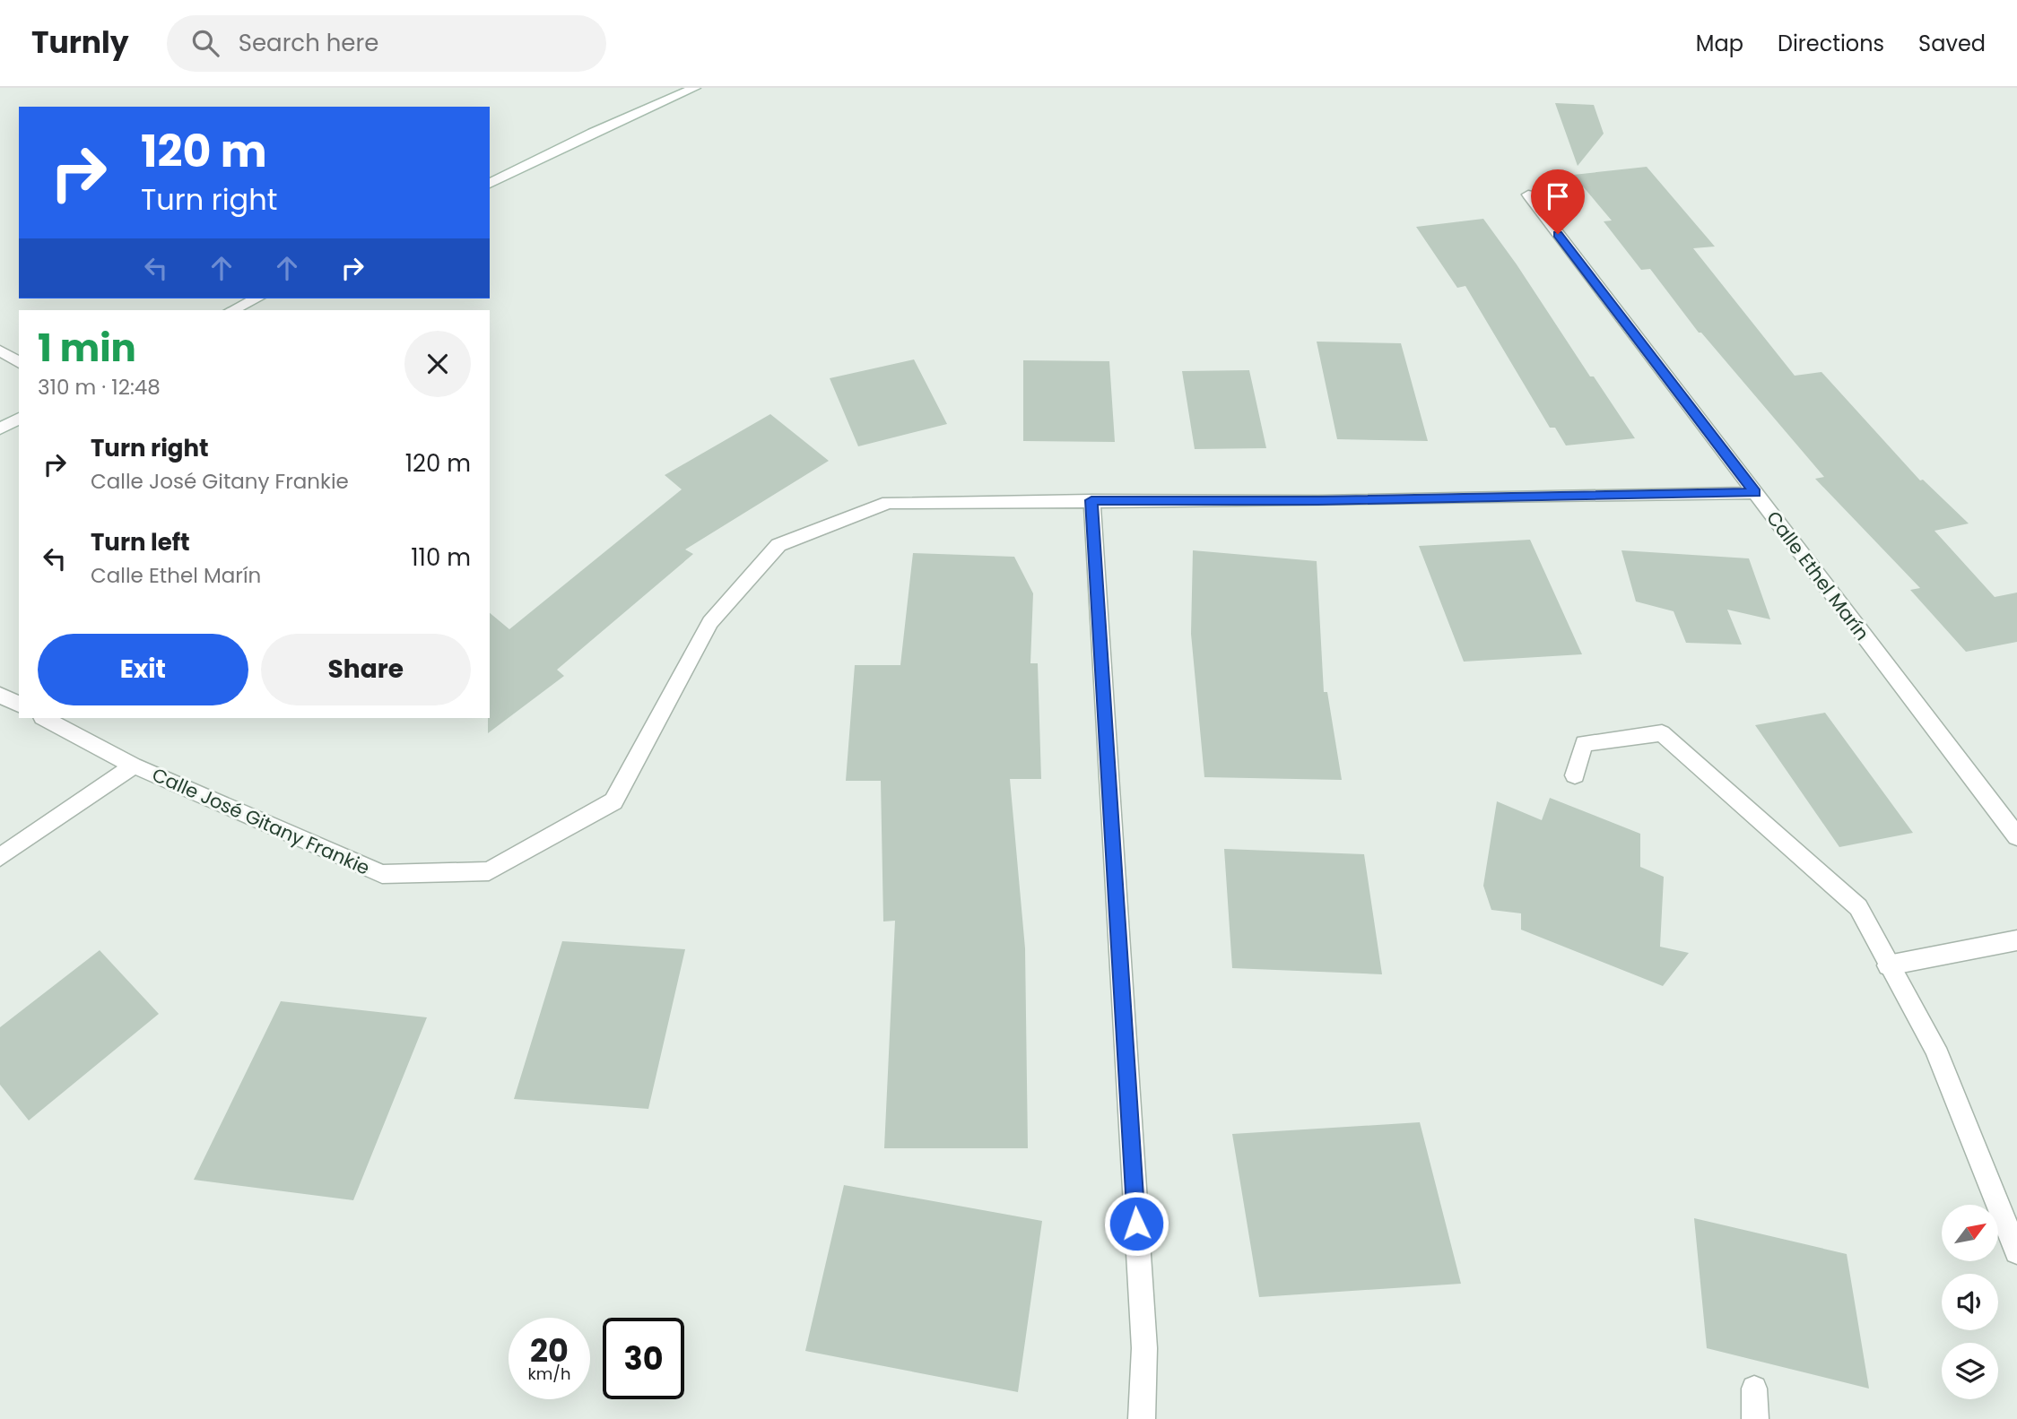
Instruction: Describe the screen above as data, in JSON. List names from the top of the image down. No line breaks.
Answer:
{"streets":{"street":["Calle Ethel Marín","Calle José Gitany Frankie"]},"crossings":[["Calle Ethel Marín","Calle José Gitany Frankie"]],"north":"top right","page":{"header":"Turnly","search":"Search here","nav":["Map","Directions","Saved"],"turn":["120 m","Turn right"],"heading":["1 min","310 m · 12:48"],"list":[{"name":"Turn right","note":"Calle José Gitany Frankie","value":"120 m"},{"name":"Turn left","note":"Calle Ethel Marín","value":"110 m"}],"buttons":["Exit","Share"],"speed":"20 km/h","limit":"30"}}
